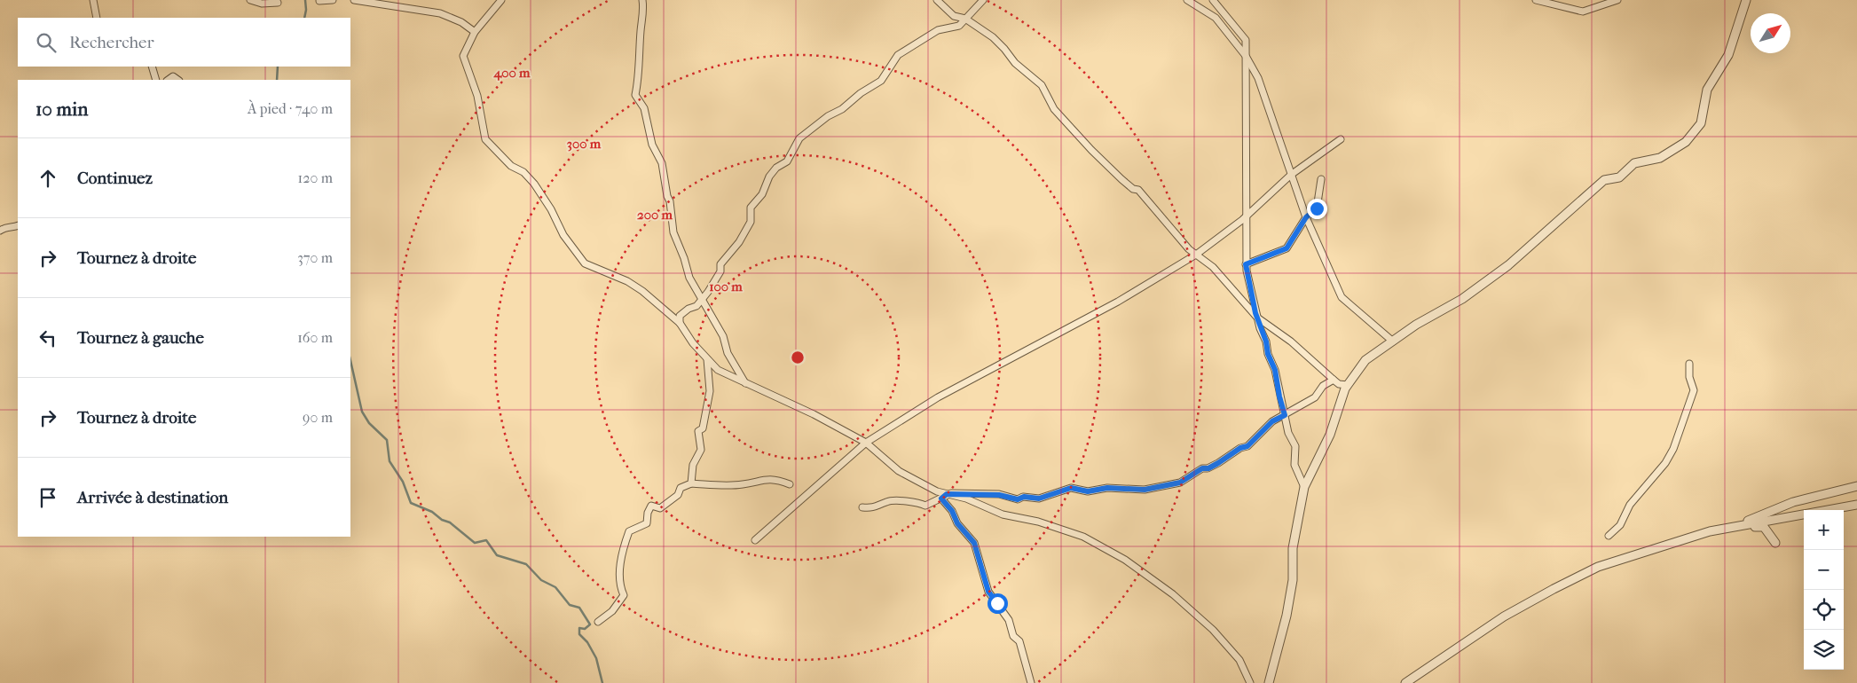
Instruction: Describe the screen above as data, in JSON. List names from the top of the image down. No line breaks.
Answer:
{"north":"top right","page":{"search":"Rechercher","heading":["10 min","À pied · 740 m"],"list":[["Continuez","120 m"],["Tournez à droite","370 m"],["Tournez à gauche","160 m"],["Tournez à droite","90 m"],"Arrivée à destination"],"map_buttons":["+","−"]},"rings":["400 m","300 m","200 m","100 m"]}
